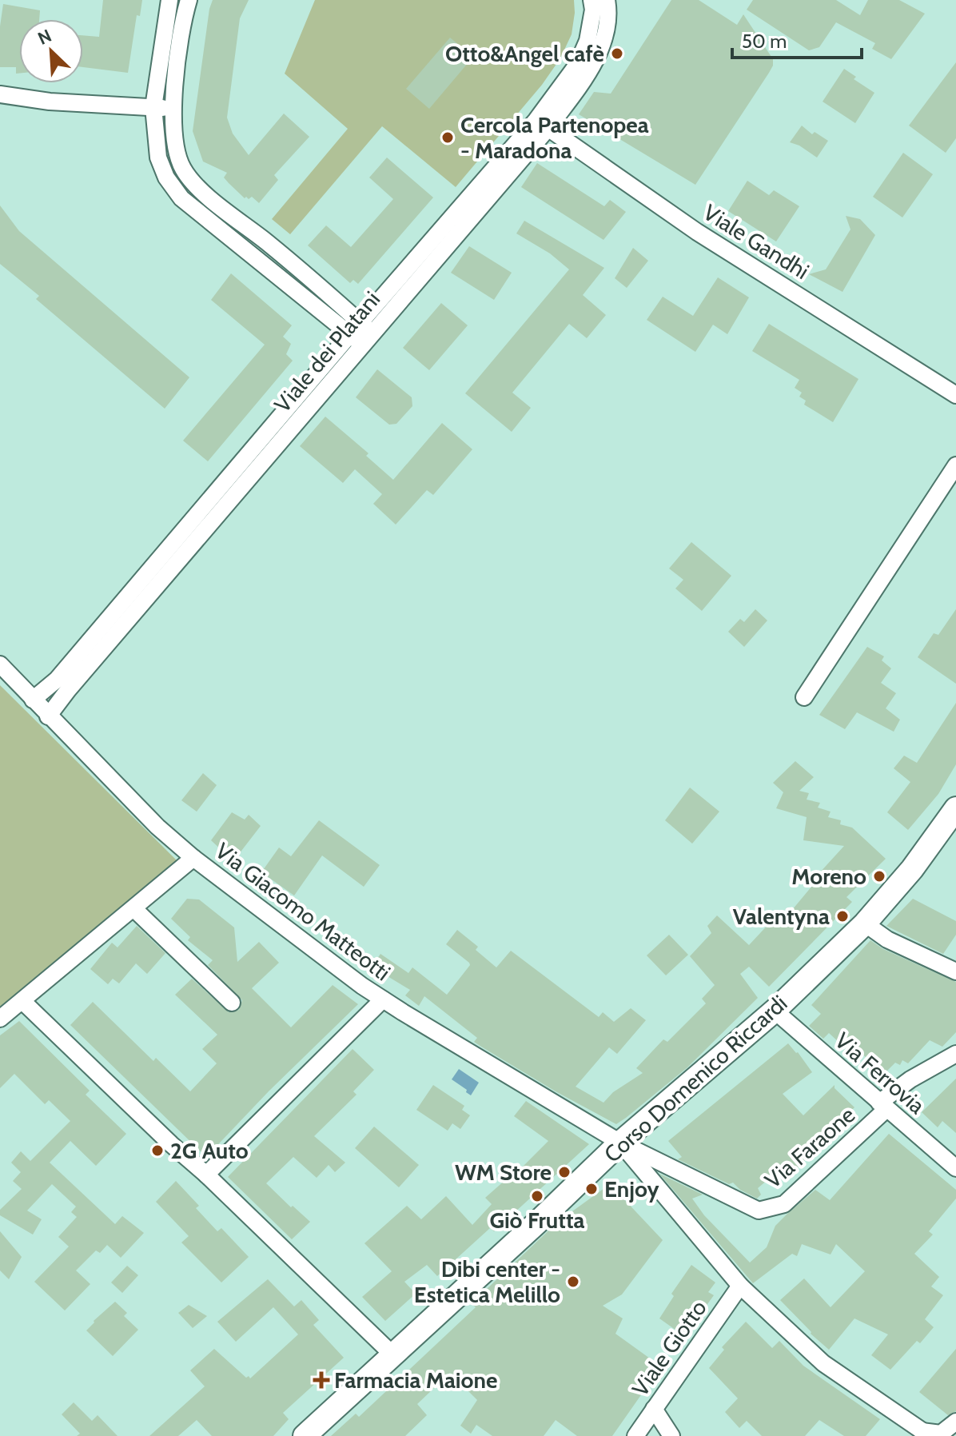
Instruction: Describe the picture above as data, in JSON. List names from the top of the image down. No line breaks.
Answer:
{"streets":{"main road":["Corso Domenico Riccardi"],"street":["Viale Gandhi","Viale dei Platani","Via Giacomo Matteotti","Via Ferrovia","Via Faraone","Viale Giotto"]},"crossings":[["Viale Gandhi","Viale dei Platani"],["Viale dei Platani","Via Giacomo Matteotti"],["Via Giacomo Matteotti","Corso Domenico Riccardi"],["Via Giacomo Matteotti","Via Faraone"],["Via Ferrovia","Corso Domenico Riccardi"],["Via Ferrovia","Via Faraone"],["Corso Domenico Riccardi","Via Faraone"]],"places":{"other":["Otto&Angel cafè","Cercola Partenopea - Maradona","Moreno","Valentyna","2G Auto","WM Store","Enjoy","Giò Frutta","Dibi center - Estetica Melillo"],"health":["Farmacia Maione"]},"scale_bar":"50 m","north":"top left"}
